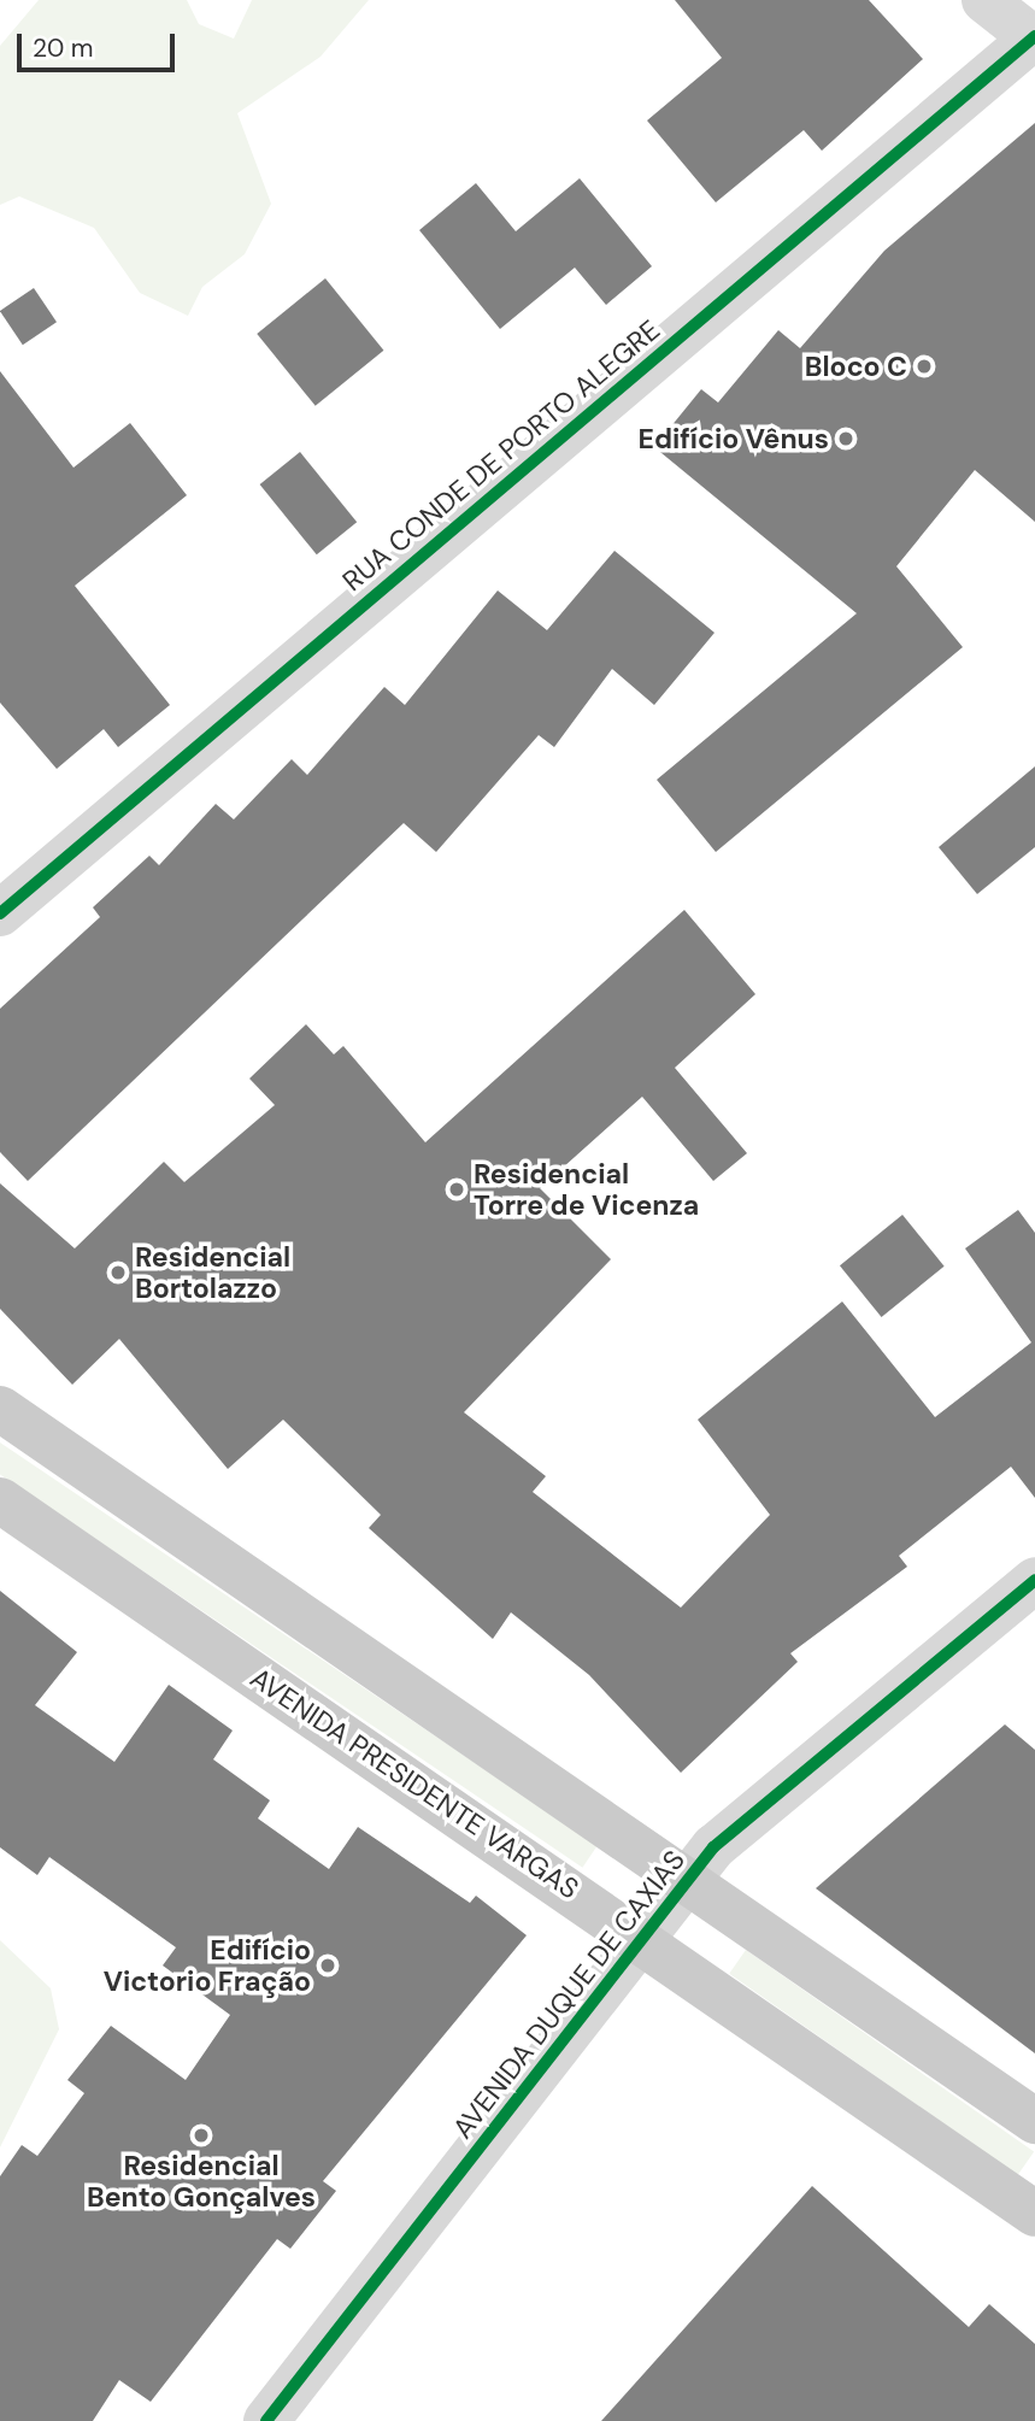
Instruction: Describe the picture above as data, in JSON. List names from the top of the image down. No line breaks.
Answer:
{"streets":{"main road":["AVENIDA PRESIDENTE VARGAS"],"street":["RUA CONDE DE PORTO ALEGRE","AVENIDA DUQUE DE CAXIAS"]},"crossings":[["AVENIDA PRESIDENTE VARGAS","AVENIDA DUQUE DE CAXIAS"]],"places":["Bloco C","Edifício Vênus","Residencial Torre de Vicenza","Residencial Bortolazzo","Edifício Victorio Fração","Residencial Bento Gonçalves"],"scale_bar":"20 m"}
